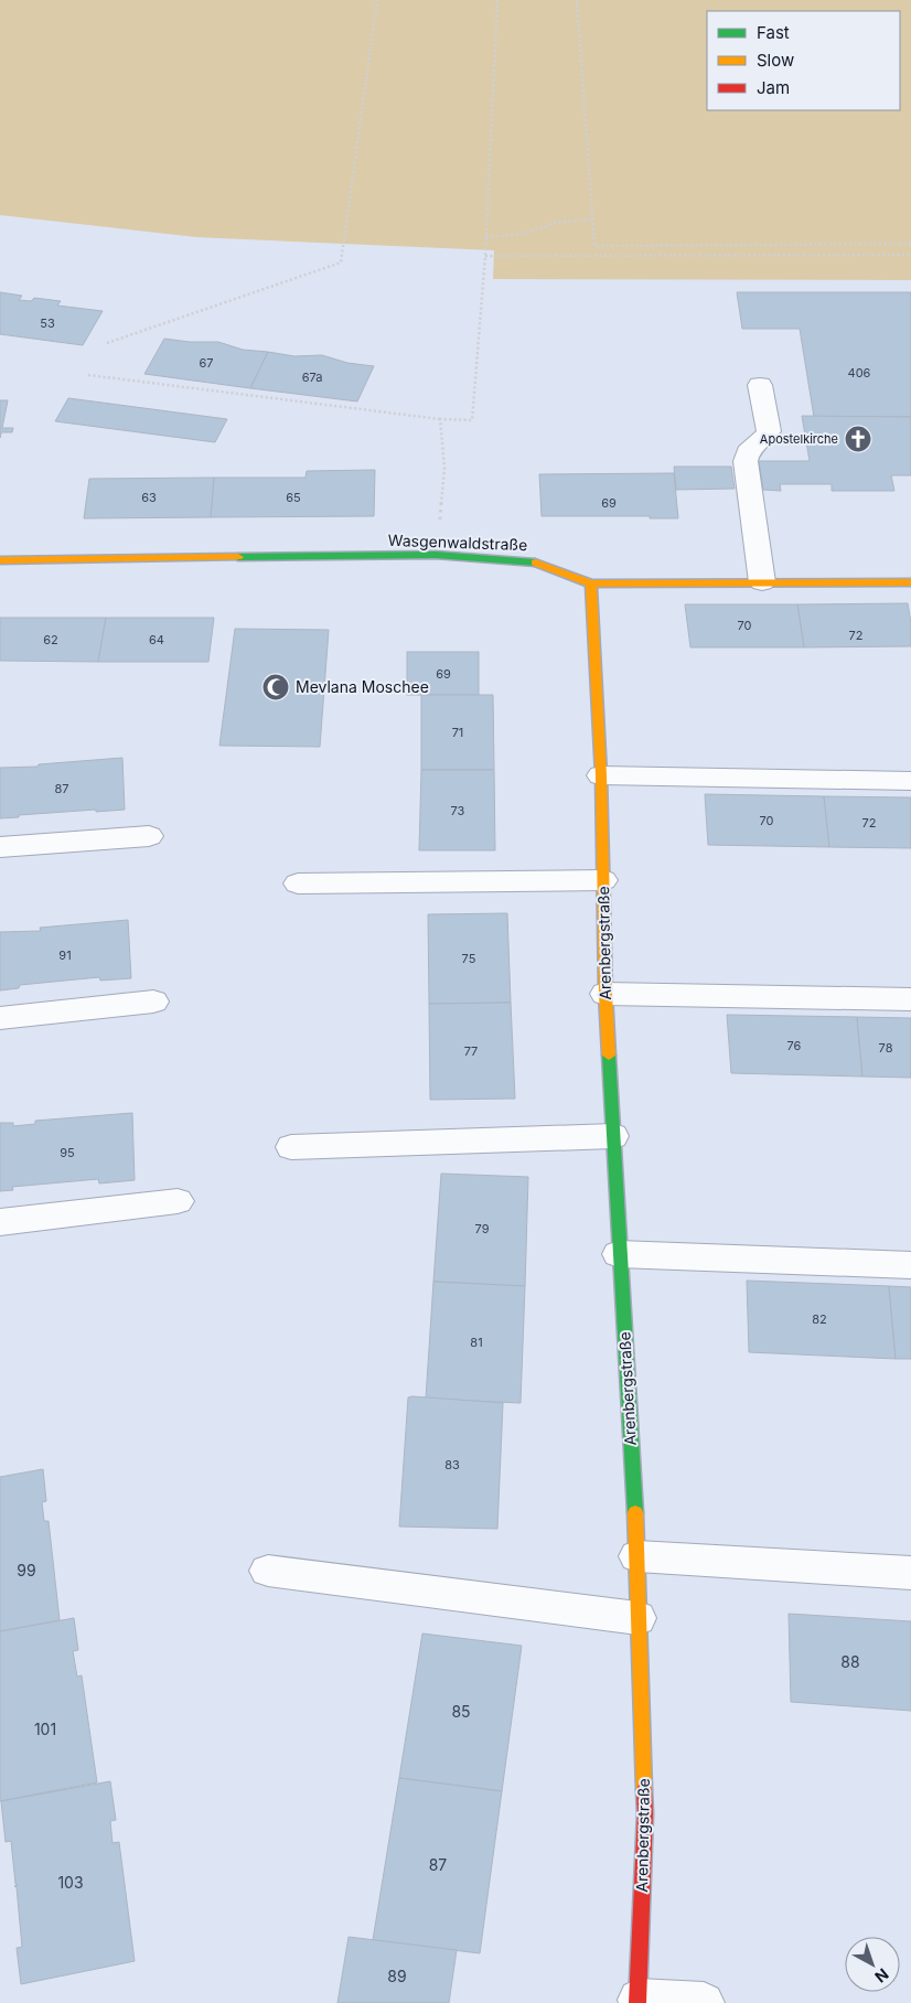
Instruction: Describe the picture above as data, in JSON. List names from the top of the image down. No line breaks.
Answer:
{"streets":{"street":["Wasgenwaldstraße","Arenbergstraße"]},"crossings":[["Wasgenwaldstraße","Arenbergstraße"]],"places":{"church":["Apostelkirche"],"mosque":["Mevlana Moschee"]},"house_numbers":["53","67","406","67a","63","65","69","70","72","62","64","69","71","87","73","70","72","91","75","76","78","77","95","79","82","81","83","99","88","85","101","87","103","89"],"legend":["Fast","Slow","Jam"],"north":"bottom right"}
